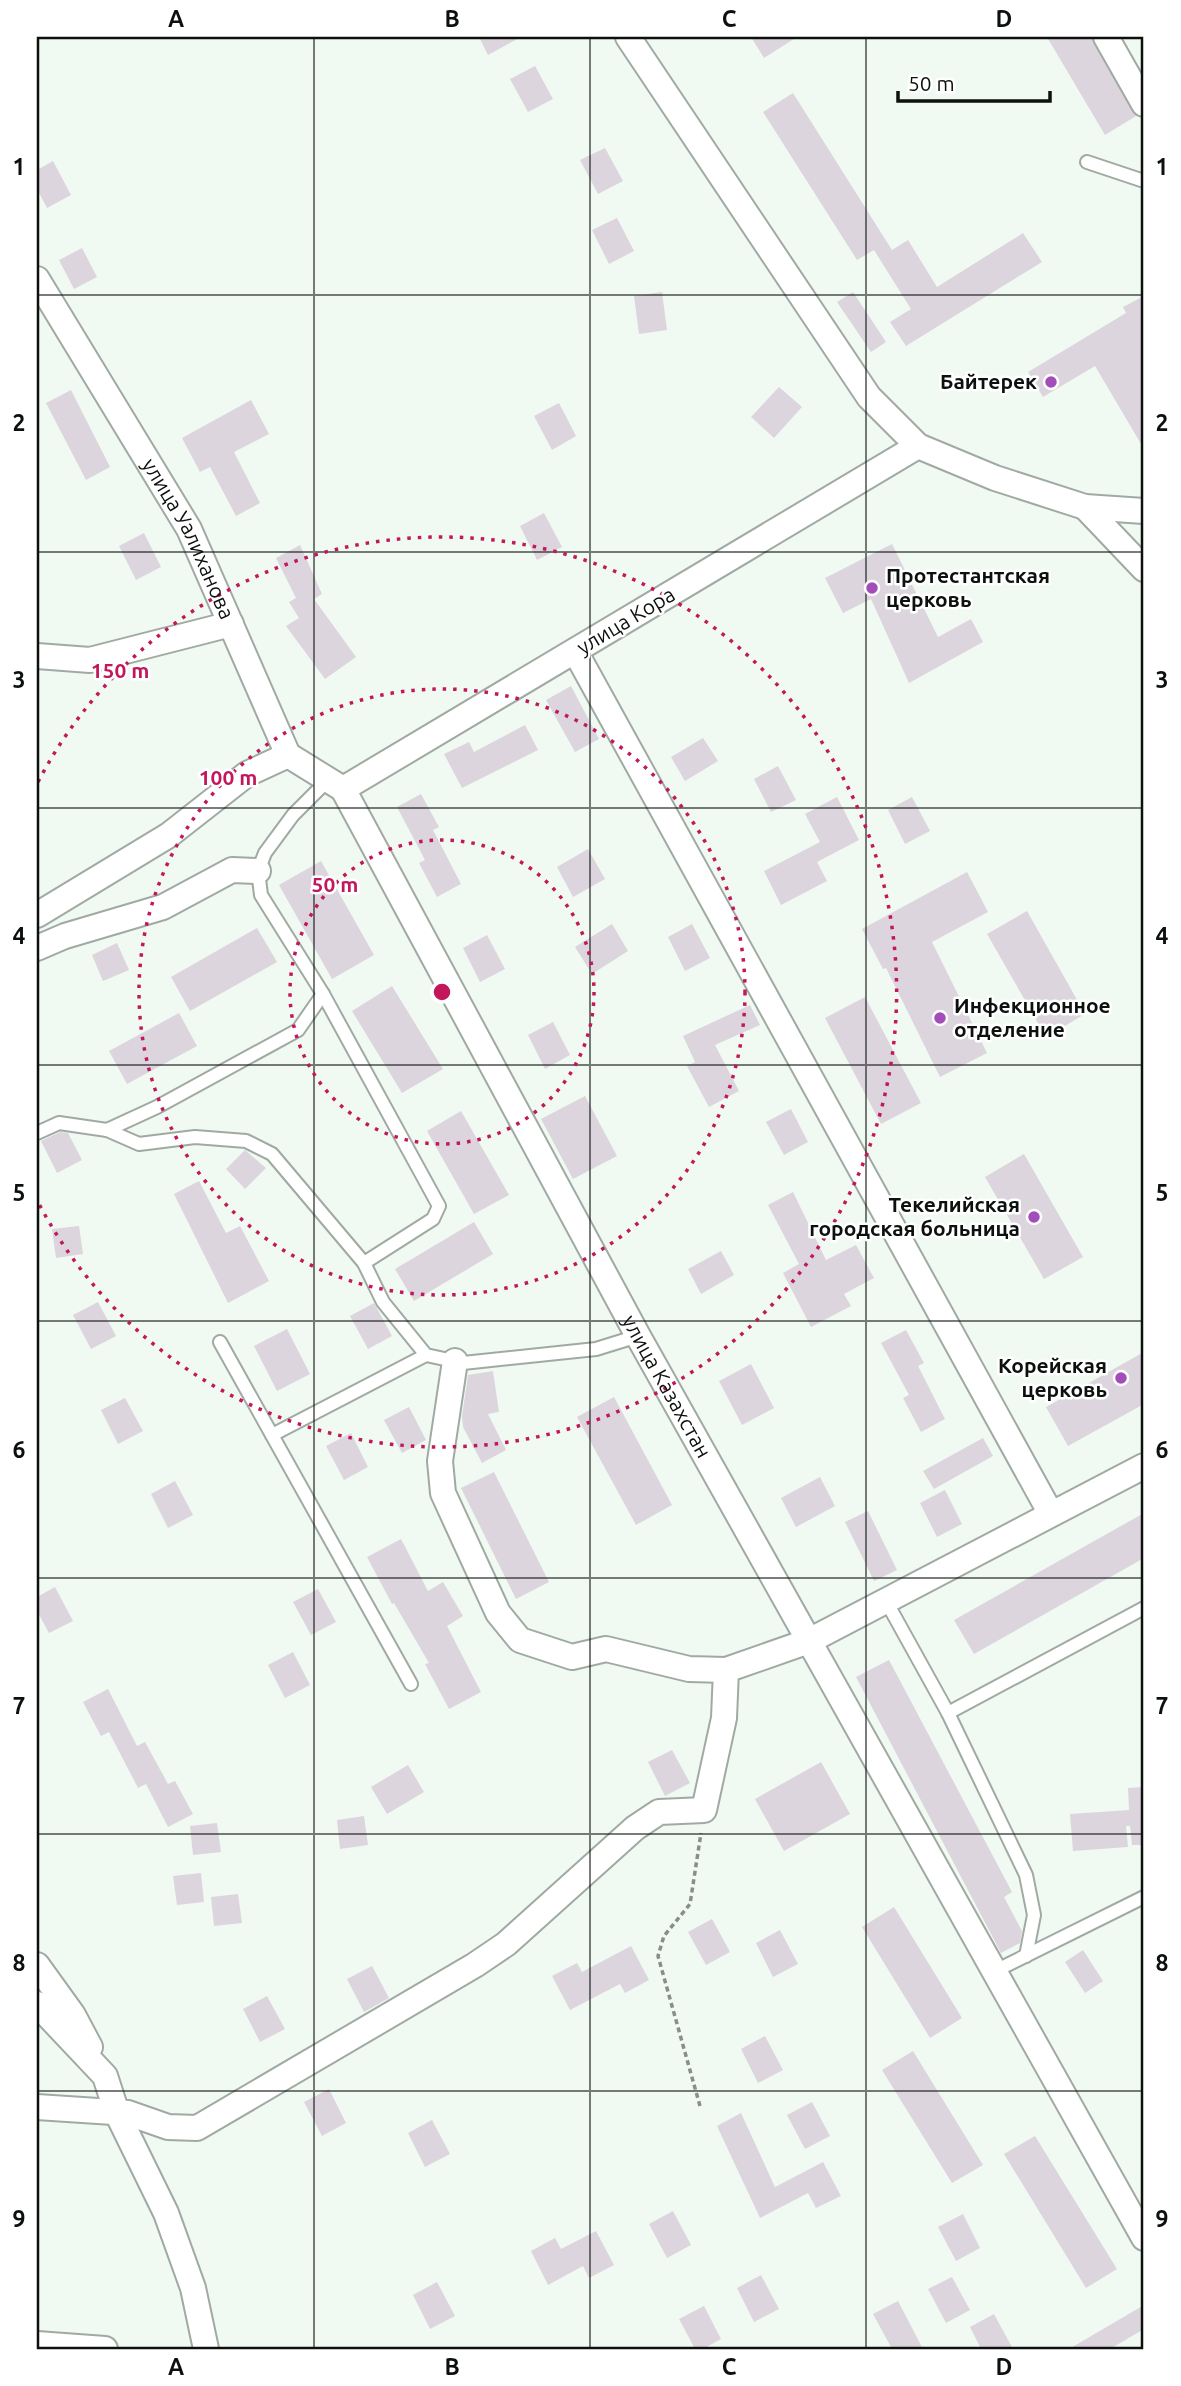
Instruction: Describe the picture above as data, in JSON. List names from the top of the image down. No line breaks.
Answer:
{"streets":{"street":["улица Уалиханова","улица Кора","улица Казахстан"]},"crossings":[["улица Кора","улица Казахстан"]],"places":["Байтерек","Протестантская церковь","Инфекционное отделение","Текелийская городская больница","Корейская церковь"],"scale_bar":"50 m","grid":{"columns":["A","B","C","D"],"rows":["1","2","3","4","5","6","7","8","9"]},"rings":["150 m","100 m","50 m"]}
